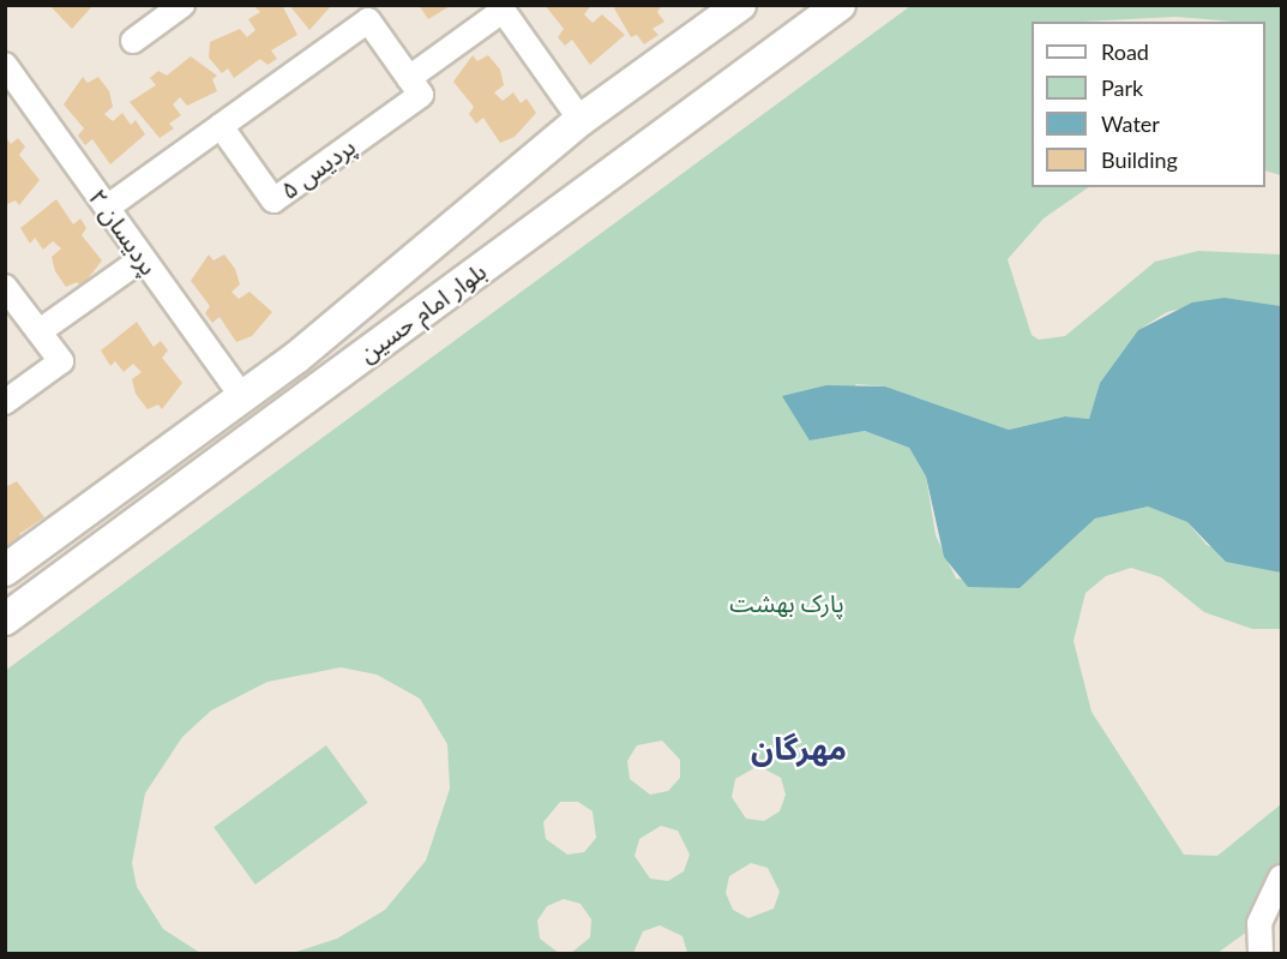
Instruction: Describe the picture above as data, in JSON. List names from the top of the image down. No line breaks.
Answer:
{"streets":{"main road":["بلوار امام حسین"],"street":["پردیس ۵","پردیسان ۲"]},"crossings":[["پردیسان ۲","بلوار امام حسین"]],"districts":["مهرگان"],"parks":["پارک بهشت"],"legend":["Road","Park","Water","Building"]}
